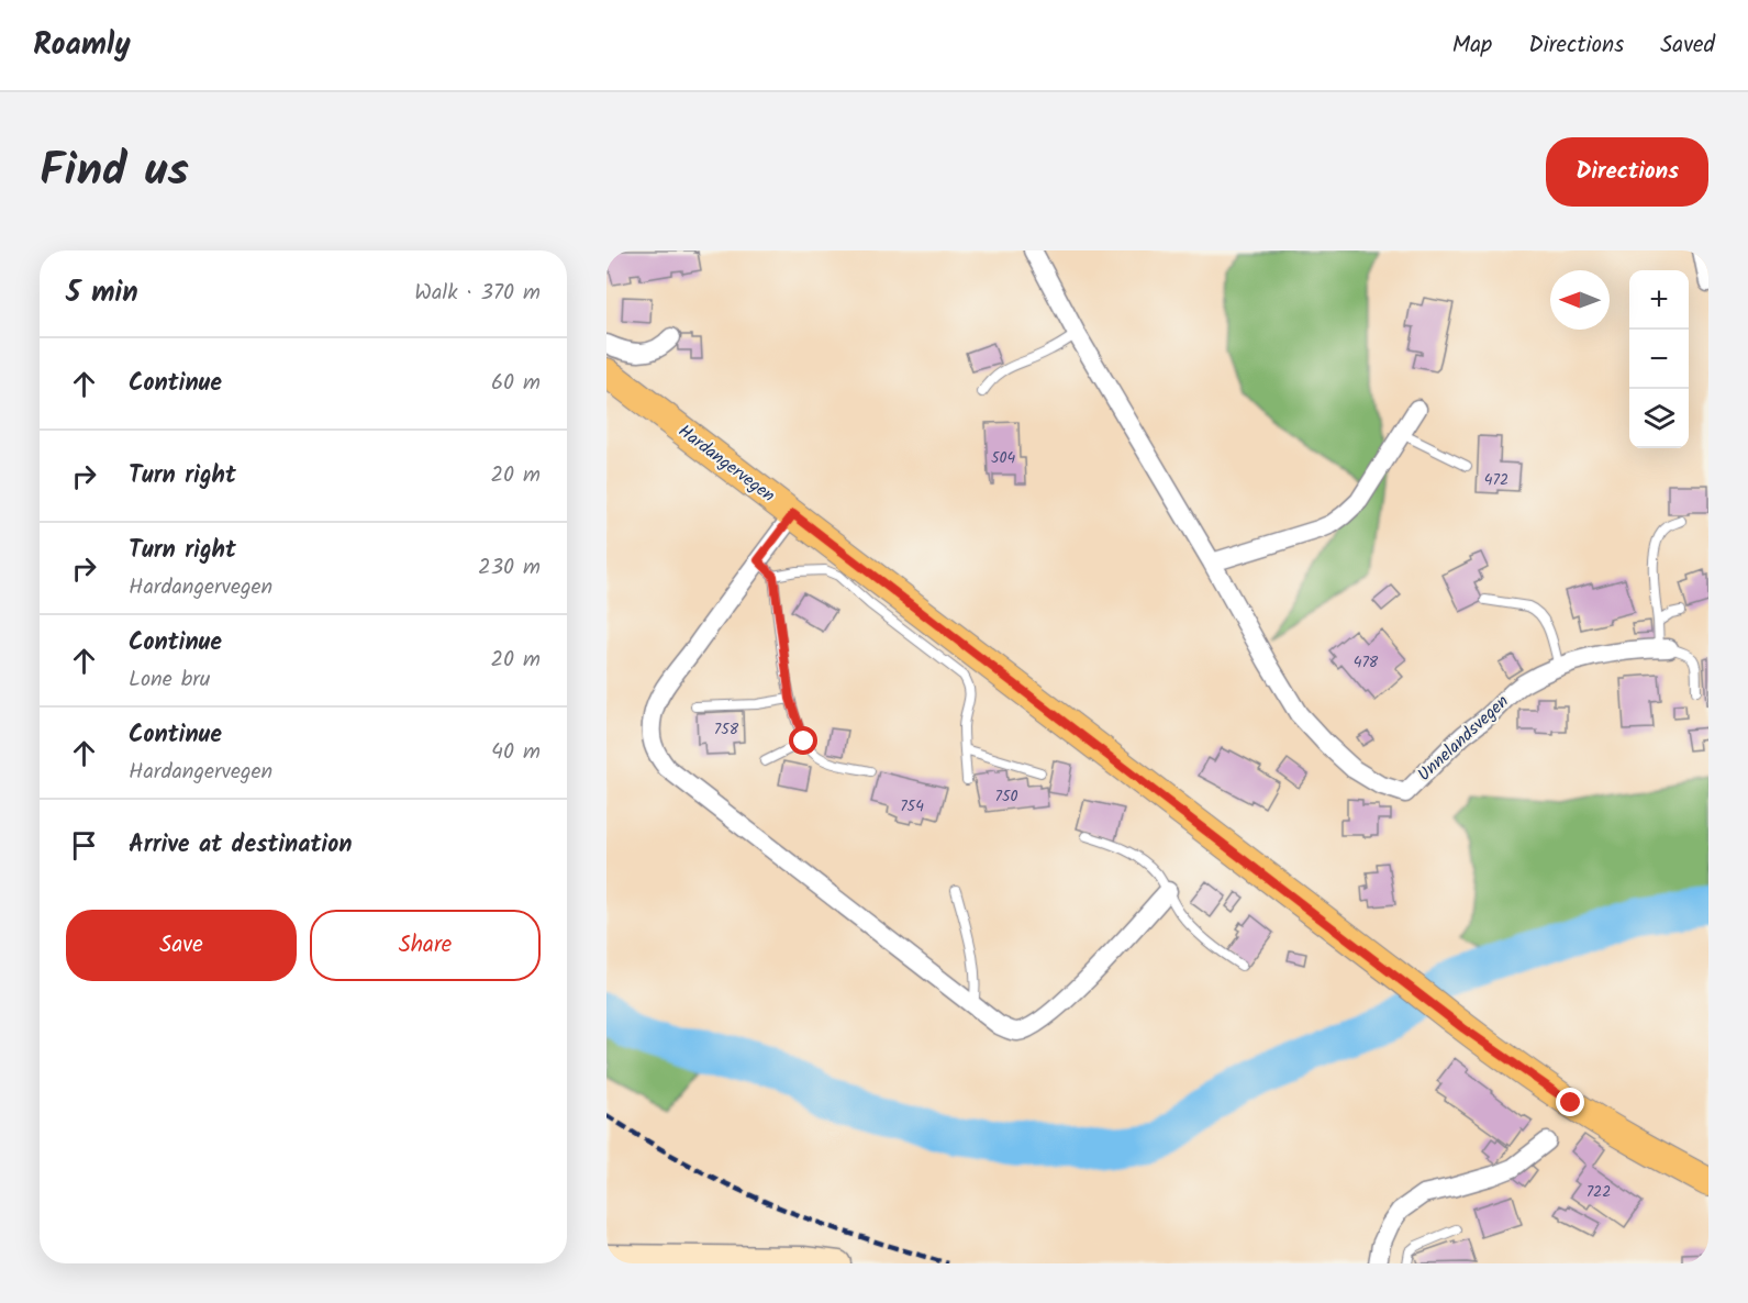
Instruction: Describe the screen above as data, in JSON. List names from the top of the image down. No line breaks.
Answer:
{"streets":{"main road":["Hardangervegen"],"street":["Unnelandsvegen"]},"house_numbers":["504","472","478","758","750","754","722"],"north":"left","page":{"header":"Roamly","nav":["Map","Directions","Saved"],"title":"Find us","buttons":["Directions",["Save","Share"]],"heading":["5 min","Walk · 370 m"],"map_buttons":["+","−"],"list":[["Continue","60 m"],["Turn right","20 m"],["Turn right","Hardangervegen","230 m"],["Continue","Lone bru","20 m"],["Continue","Hardangervegen","40 m"],"Arrive at destination"]}}
